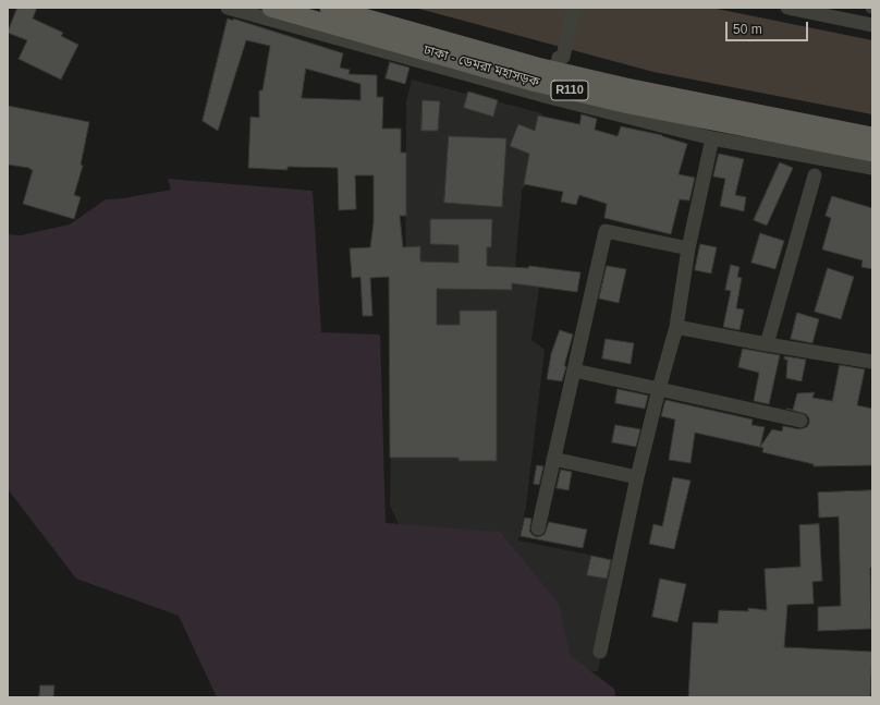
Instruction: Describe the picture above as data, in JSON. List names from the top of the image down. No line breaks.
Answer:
{"streets":{"main road":["ঢাকা - ডেমরা মহাসড়ক","R110"]},"scale_bar":"50 m"}
